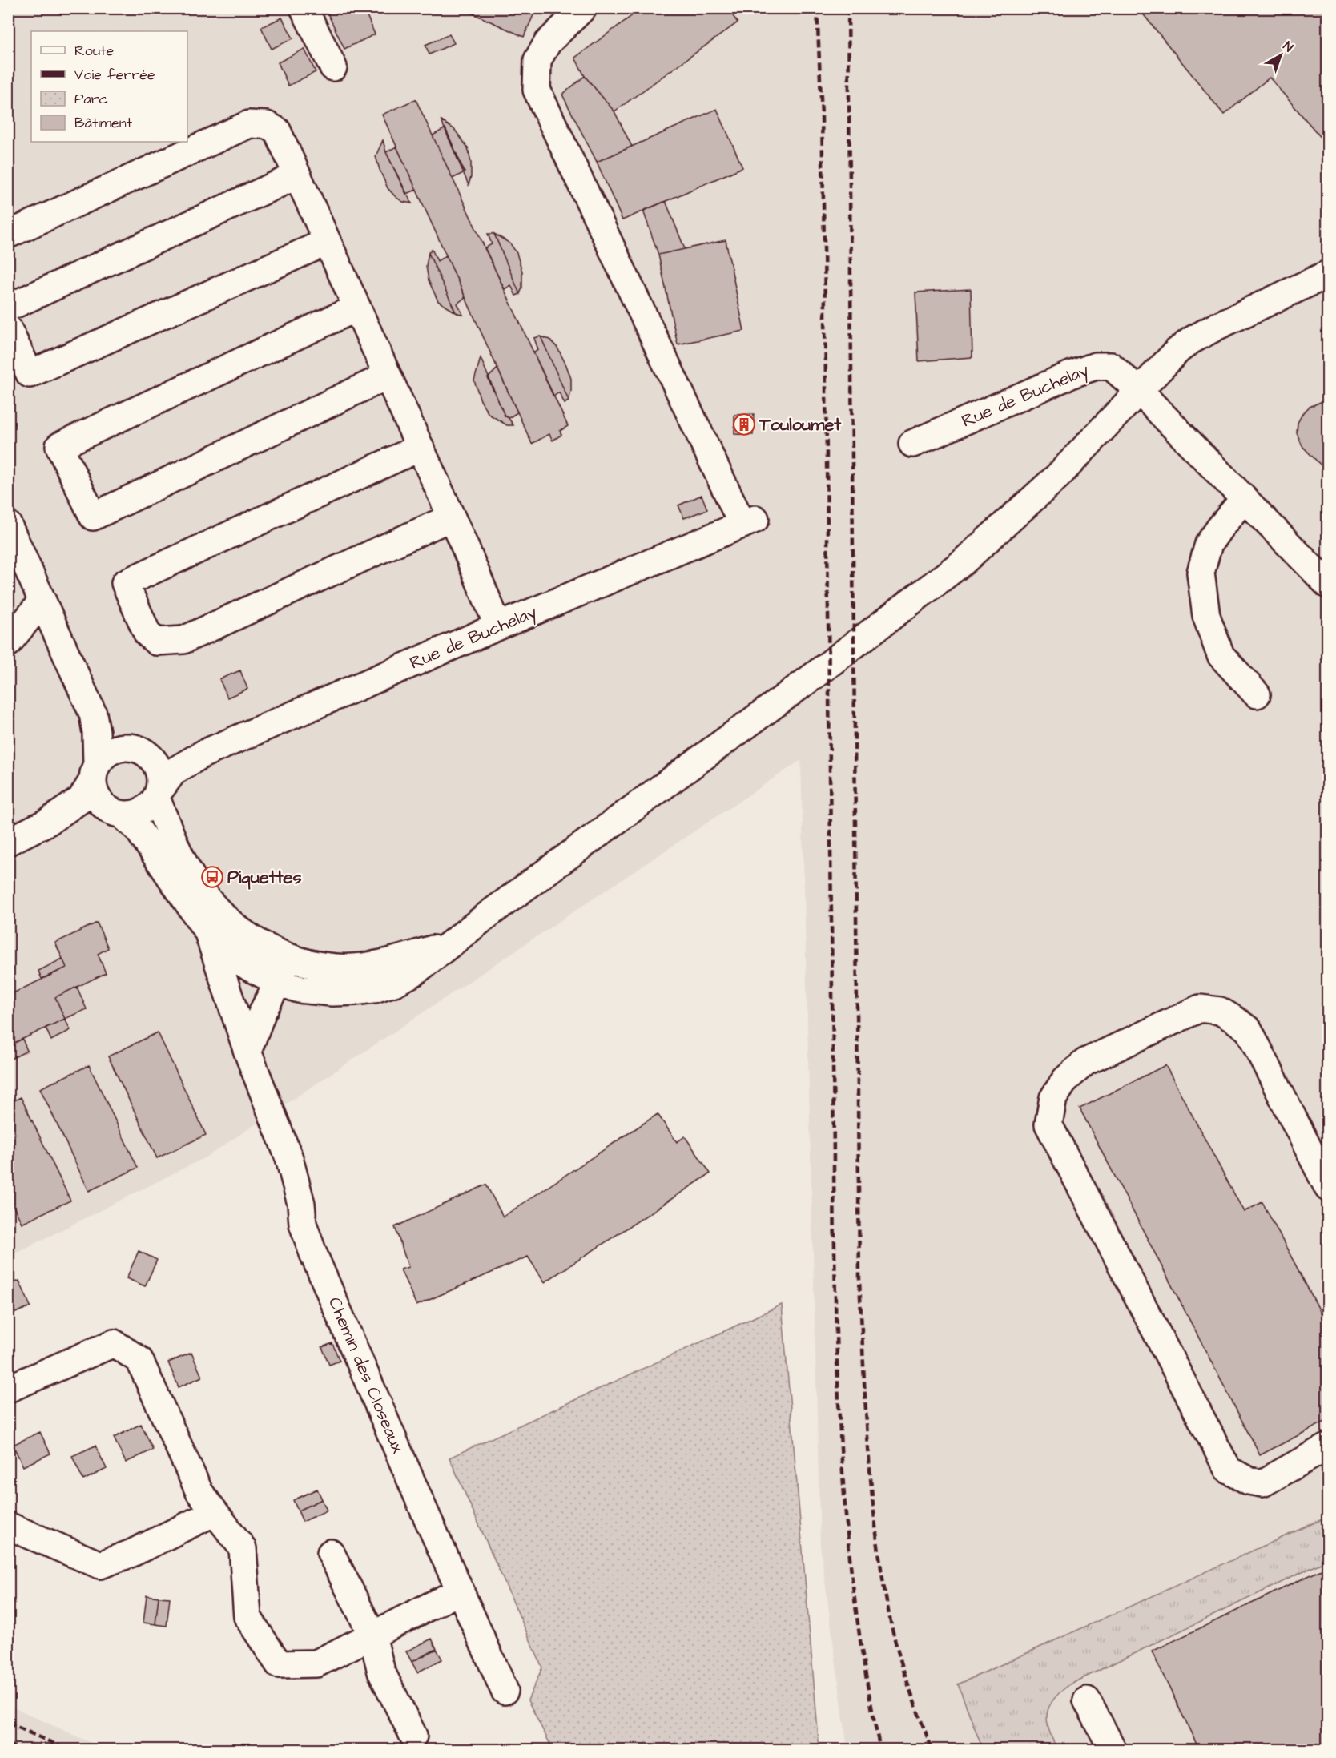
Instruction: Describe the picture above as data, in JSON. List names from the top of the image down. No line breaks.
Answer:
{"streets":{"street":["Rue de Buchelay","Chemin des Closeaux"]},"places":{"building":["Touloumet"],"bus stop":["Piquettes"]},"legend":["Route","Voie ferrée","Parc","Bâtiment"],"north":"top right"}
